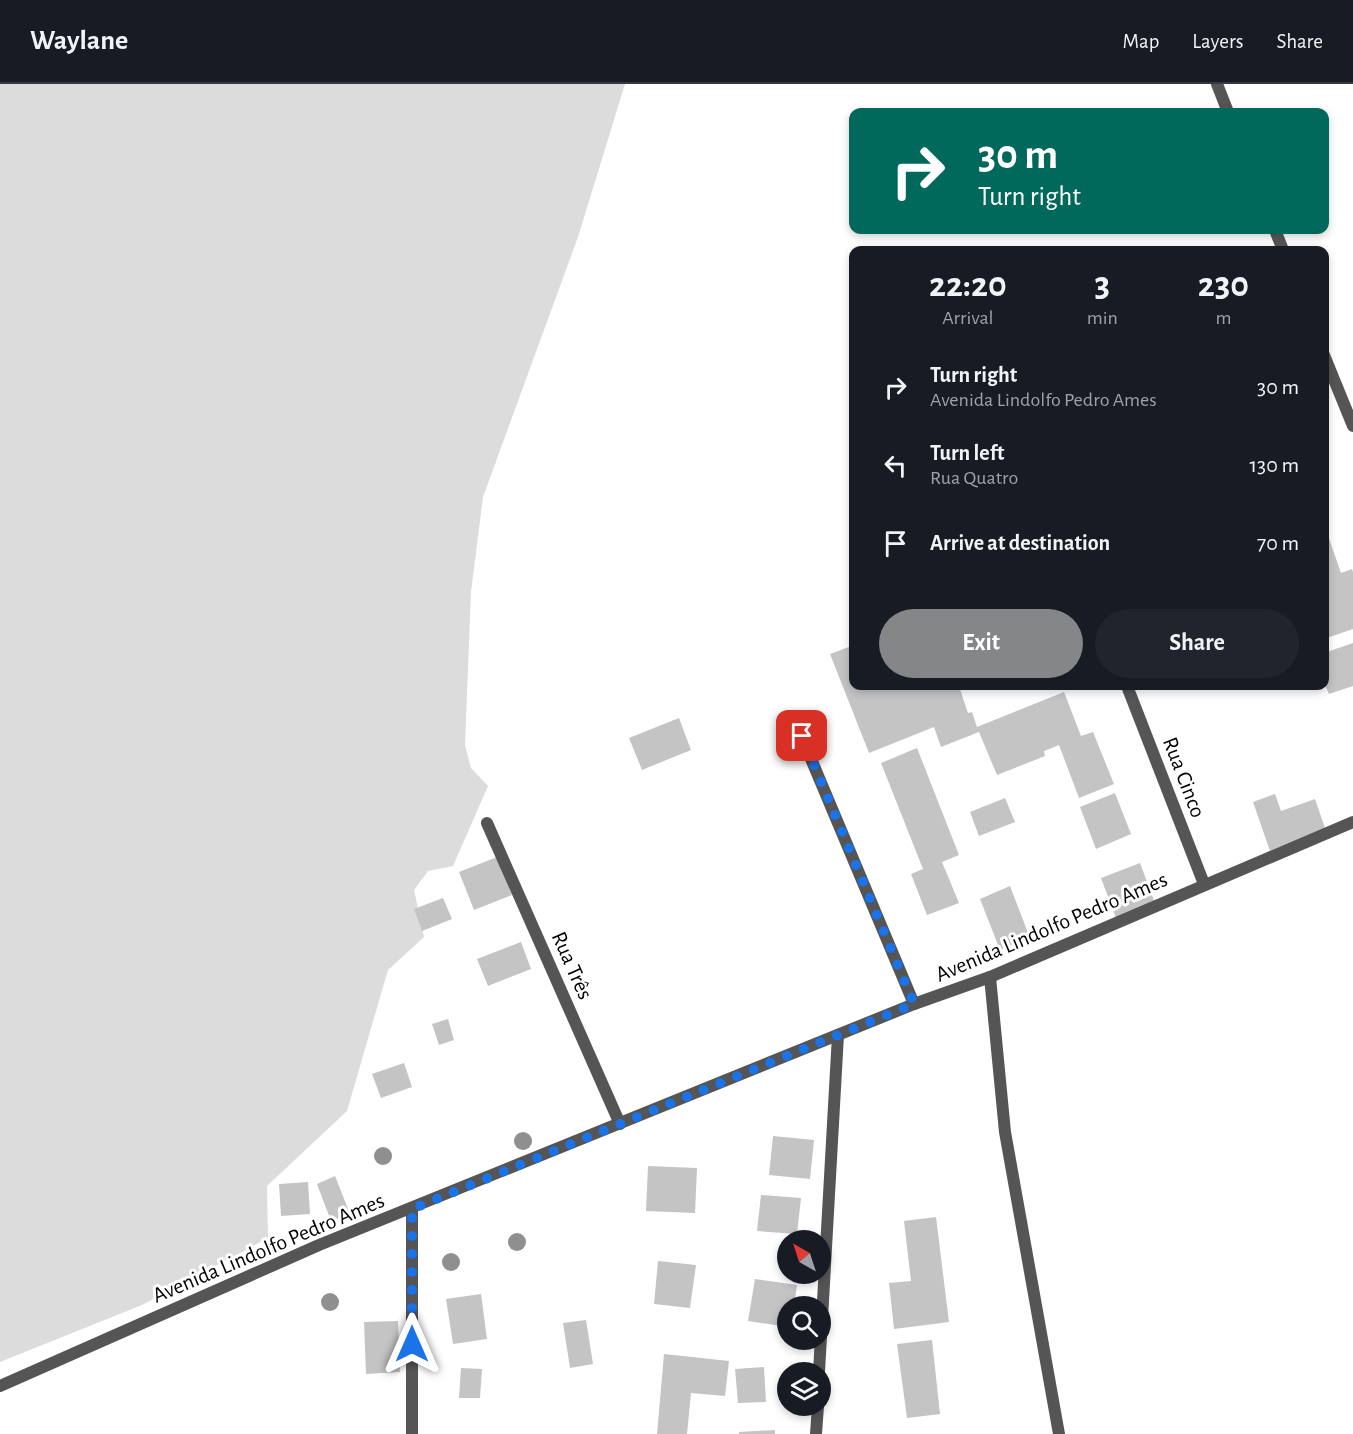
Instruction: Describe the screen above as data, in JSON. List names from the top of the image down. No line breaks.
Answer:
{"streets":{"street":["Rua Cinco","Avenida Lindolfo Pedro Ames","Rua Três"]},"crossings":[["Rua Cinco","Avenida Lindolfo Pedro Ames"],["Avenida Lindolfo Pedro Ames","Rua Três"]],"north":"top left","page":{"header":"Waylane","nav":["Map","Layers","Share"],"turn":["30 m","Turn right"],"eta":["22:20","Arrival","3","min","230","m"],"list":[{"name":"Turn right","note":"Avenida Lindolfo Pedro Ames","value":"30 m"},{"name":"Turn left","note":"Rua Quatro","value":"130 m"},{"name":"Arrive at destination","value":"70 m"}],"buttons":["Exit","Share"]}}
